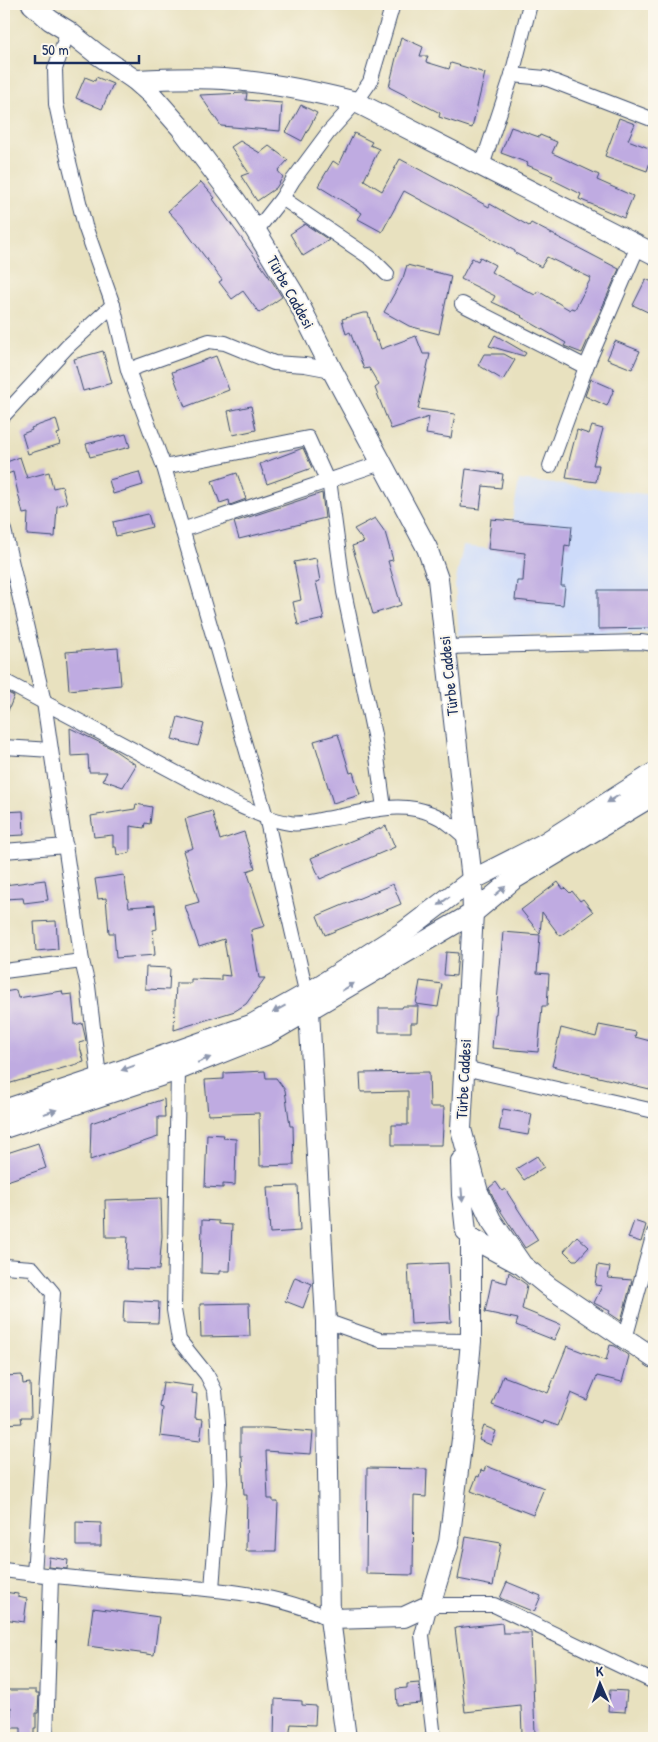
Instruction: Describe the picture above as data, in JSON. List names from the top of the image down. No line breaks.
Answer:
{"streets":{"street":["Türbe Caddesi"]},"scale_bar":"50 m","north":"top"}
